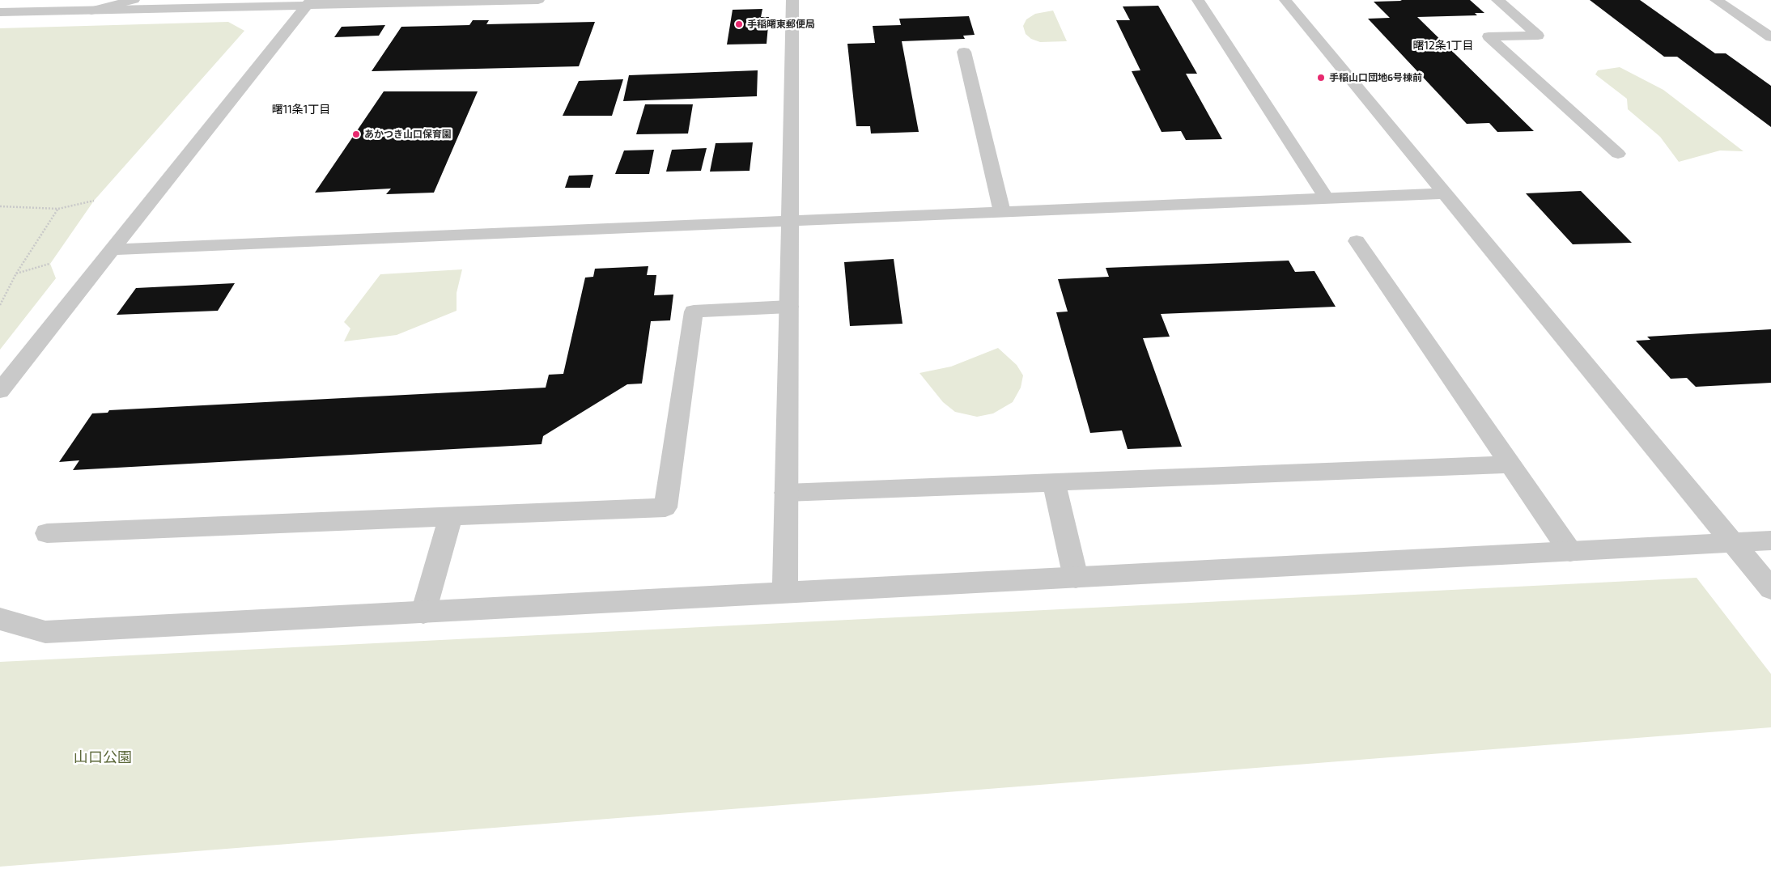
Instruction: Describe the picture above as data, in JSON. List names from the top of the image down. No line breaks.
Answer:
{"districts":["曙12条1丁目","曙11条1丁目"],"parks":["山口公園"],"places":["手稲曙東郵便局","手稲山口団地6号棟前","あかつき山口保育園"]}
